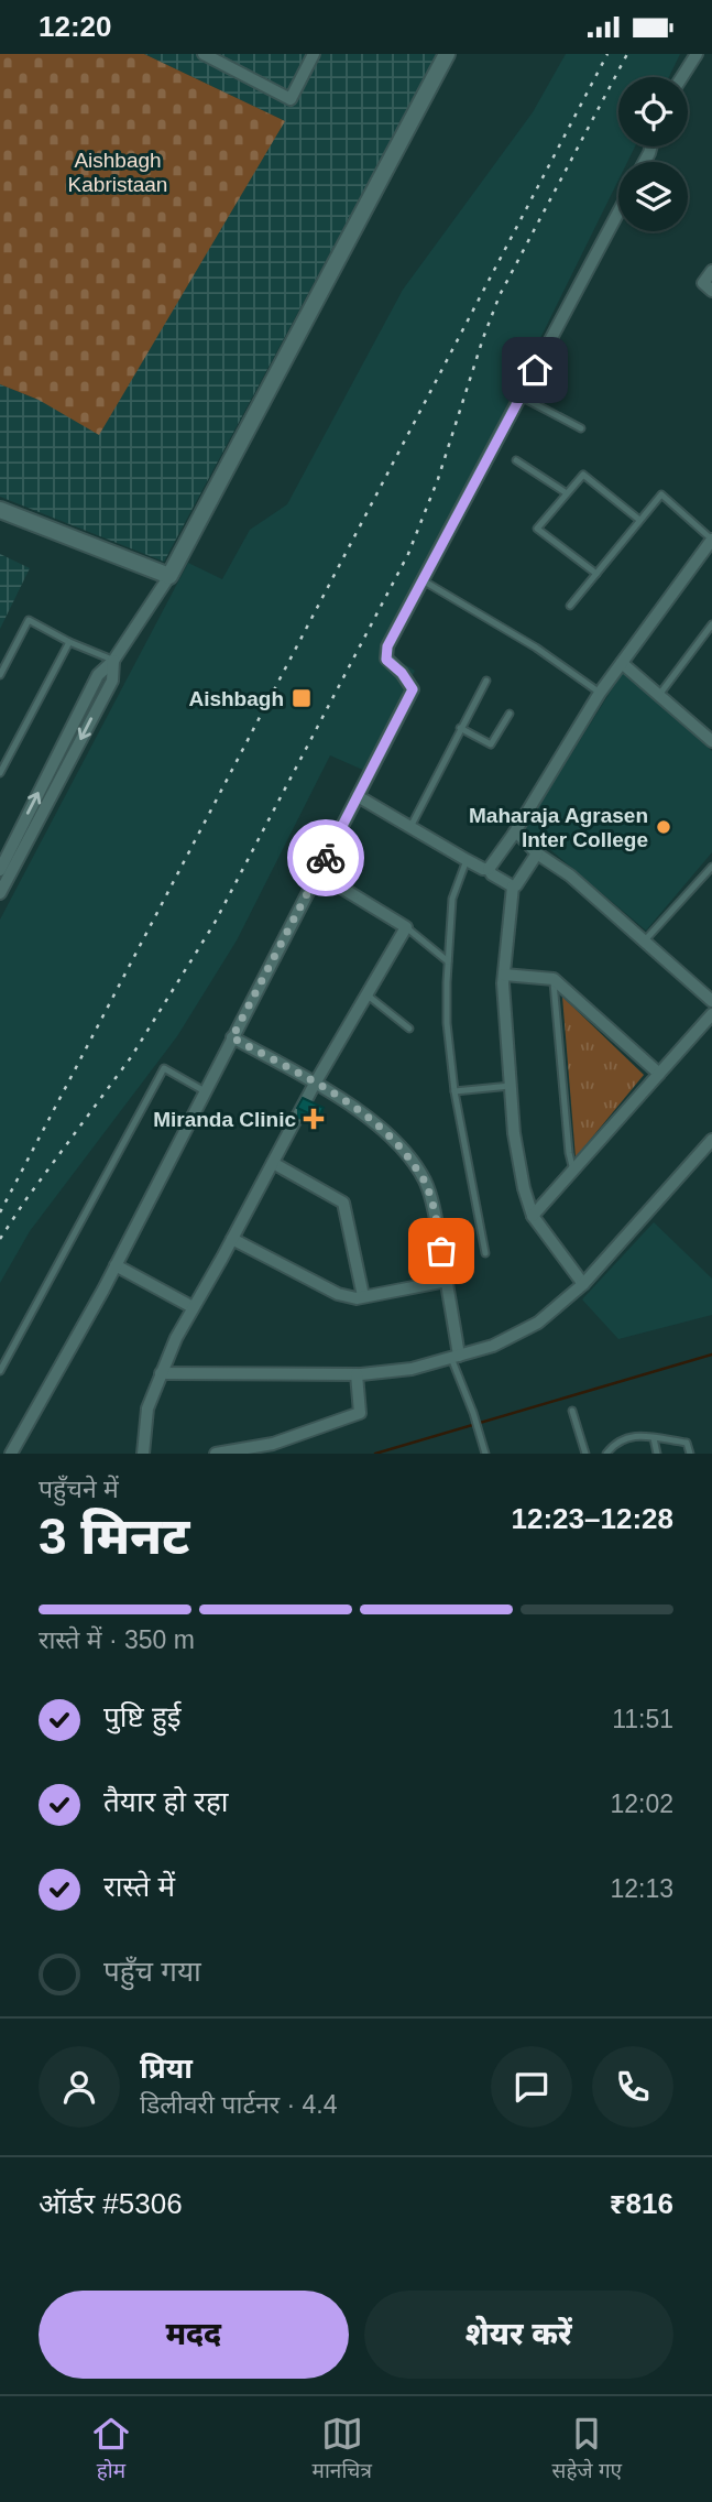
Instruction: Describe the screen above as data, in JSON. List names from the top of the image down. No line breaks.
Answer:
{"parks":["Aishbagh Kabristaan"],"places":{"transit":["Aishbagh"],"other":["Maharaja Agrasen Inter College"],"health":["Miranda Clinic"]},"page":{"status":"12:20","heading":["3 मिनट","पहुँचने में","12:23–12:28"],"panel":["प्रिया","डिलीवरी पार्टनर · 4.4","ऑर्डर #5306","₹816"],"bar":"रास्ते में · 350 m","list":[["पुष्टि हुई","11:51"],["तैयार हो रहा","12:02"],["रास्ते में","12:13"],"पहुँच गया"],"buttons":["मदद","शेयर करें"],"tabs":["होम","मानचित्र","सहेजे गए"]}}
